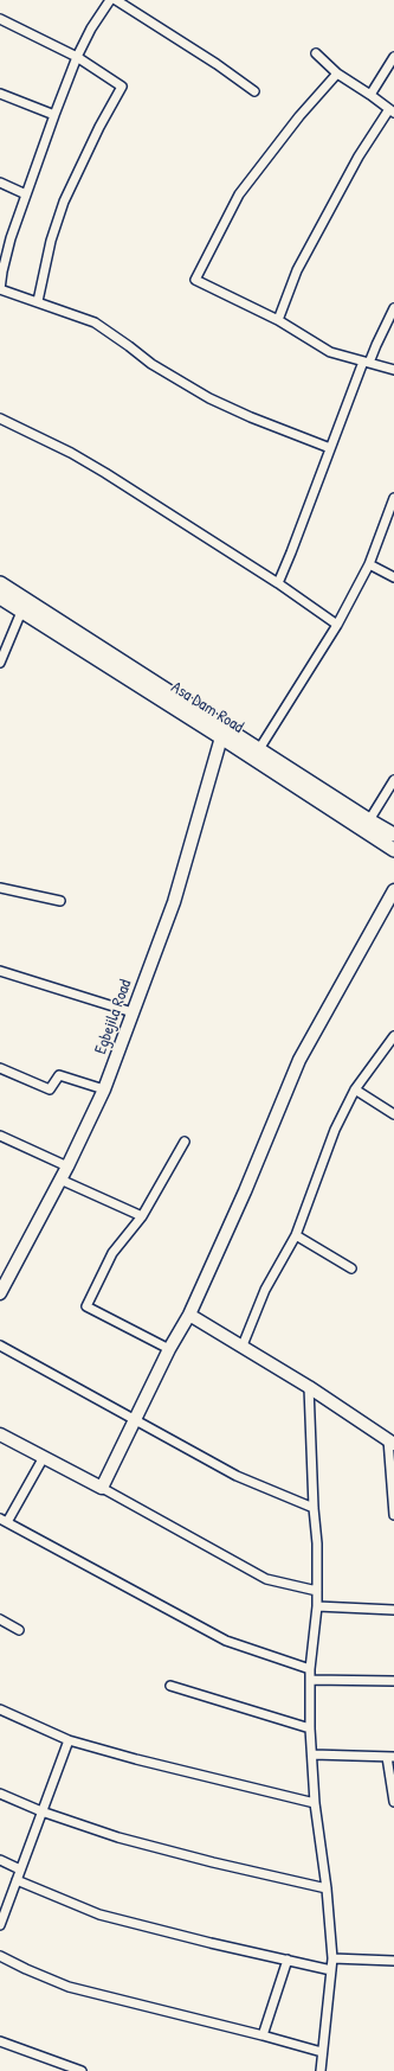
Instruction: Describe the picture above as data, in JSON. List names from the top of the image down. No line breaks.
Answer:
{"streets":{"main road":["Asa Dam Road"],"street":["Egbejila Road"]},"crossings":[["Asa Dam Road","Egbejila Road"]]}
